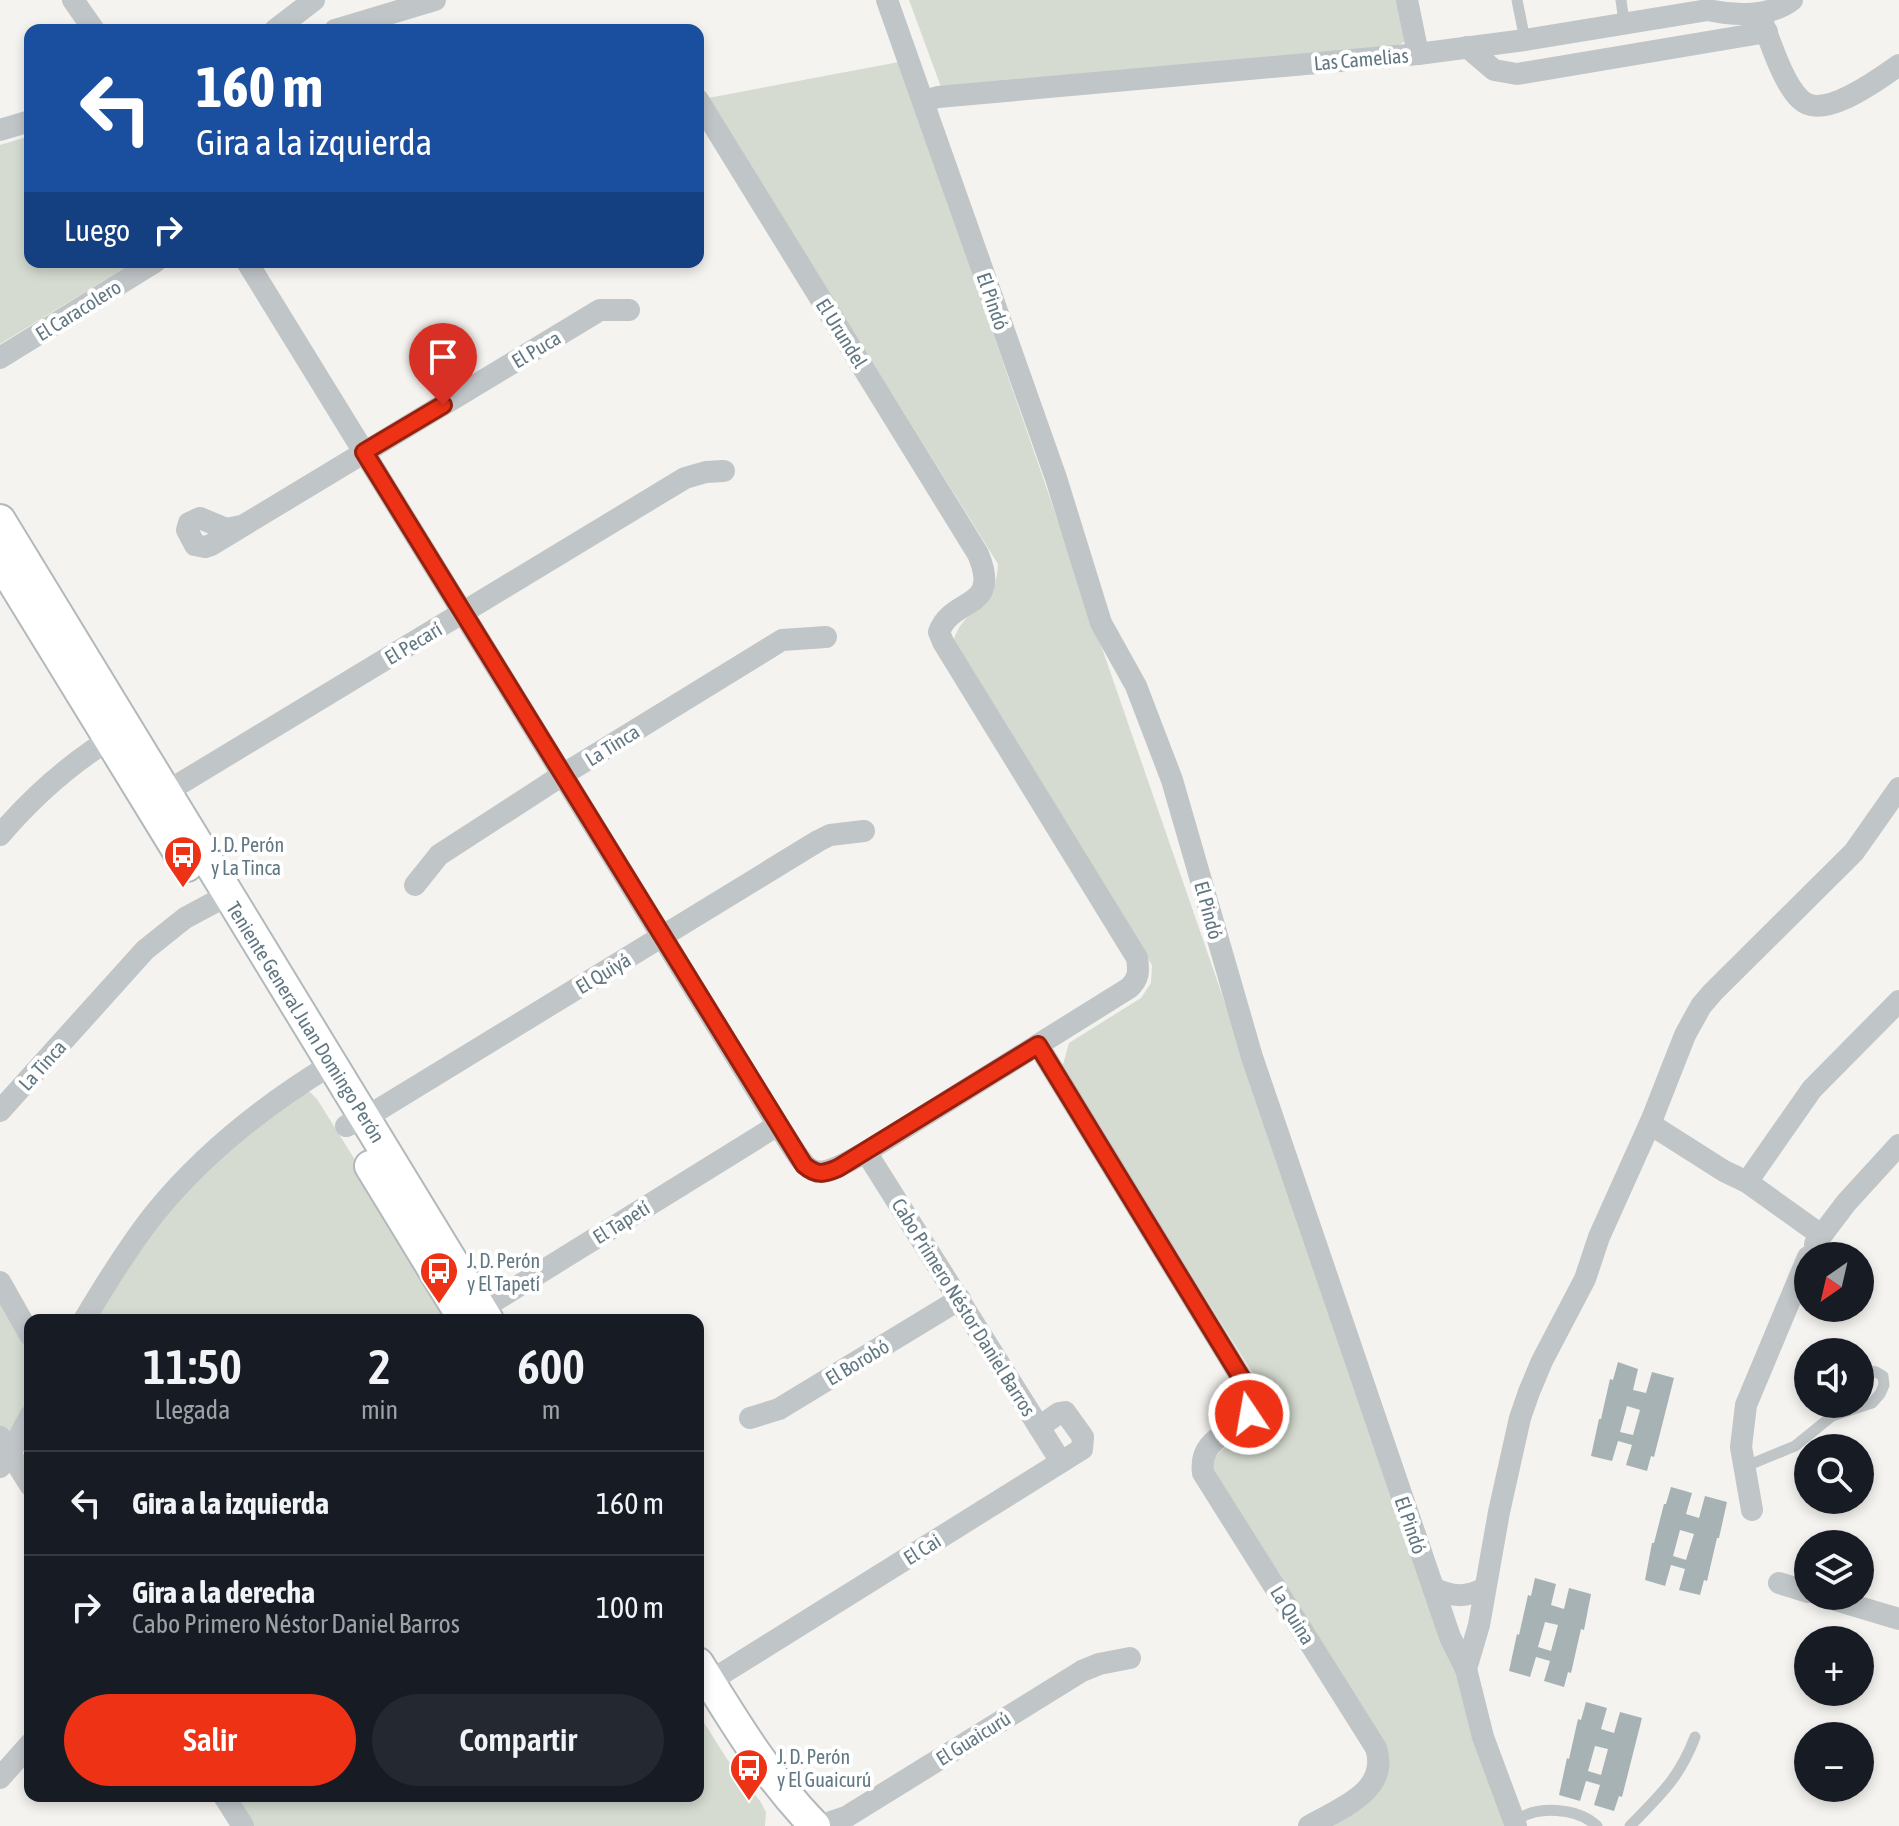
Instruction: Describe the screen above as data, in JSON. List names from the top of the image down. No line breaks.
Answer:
{"streets":{"main road":["Teniente General Juan Domingo Perón"],"street":["Las Camelias","El Pindó","El Caracolero","El Urundel","El Puca","El Pecarí","La Tinca","El Quiyá","El Tapetí","Cabo Primero Néstor Daniel Barros","El Borobó","El Cai","La Quina","El Guaicurú"]},"crossings":[["Las Camelias","El Pindó"],["El Urundel","La Quina"],["El Pecarí","Teniente General Juan Domingo Perón"],["La Tinca","Teniente General Juan Domingo Perón"],["El Quiyá","Teniente General Juan Domingo Perón"],["Cabo Primero Néstor Daniel Barros","El Borobó"],["Cabo Primero Néstor Daniel Barros","El Cai"]],"places":{"bus stop":["J. D. Perón y La Tinca","J. D. Perón y El Tapetí","J. D. Perón y El Guaicurú"]},"north":"bottom left","page":{"turn":["160 m","Gira a la izquierda"],"then":"Luego","map_buttons":["+","−"],"eta":["11:50","Llegada","2","min","600","m"],"list":[{"name":"Gira a la izquierda","value":"160 m"},{"name":"Gira a la derecha","note":"Cabo Primero Néstor Daniel Barros","value":"100 m"}],"buttons":["Salir","Compartir"]}}
